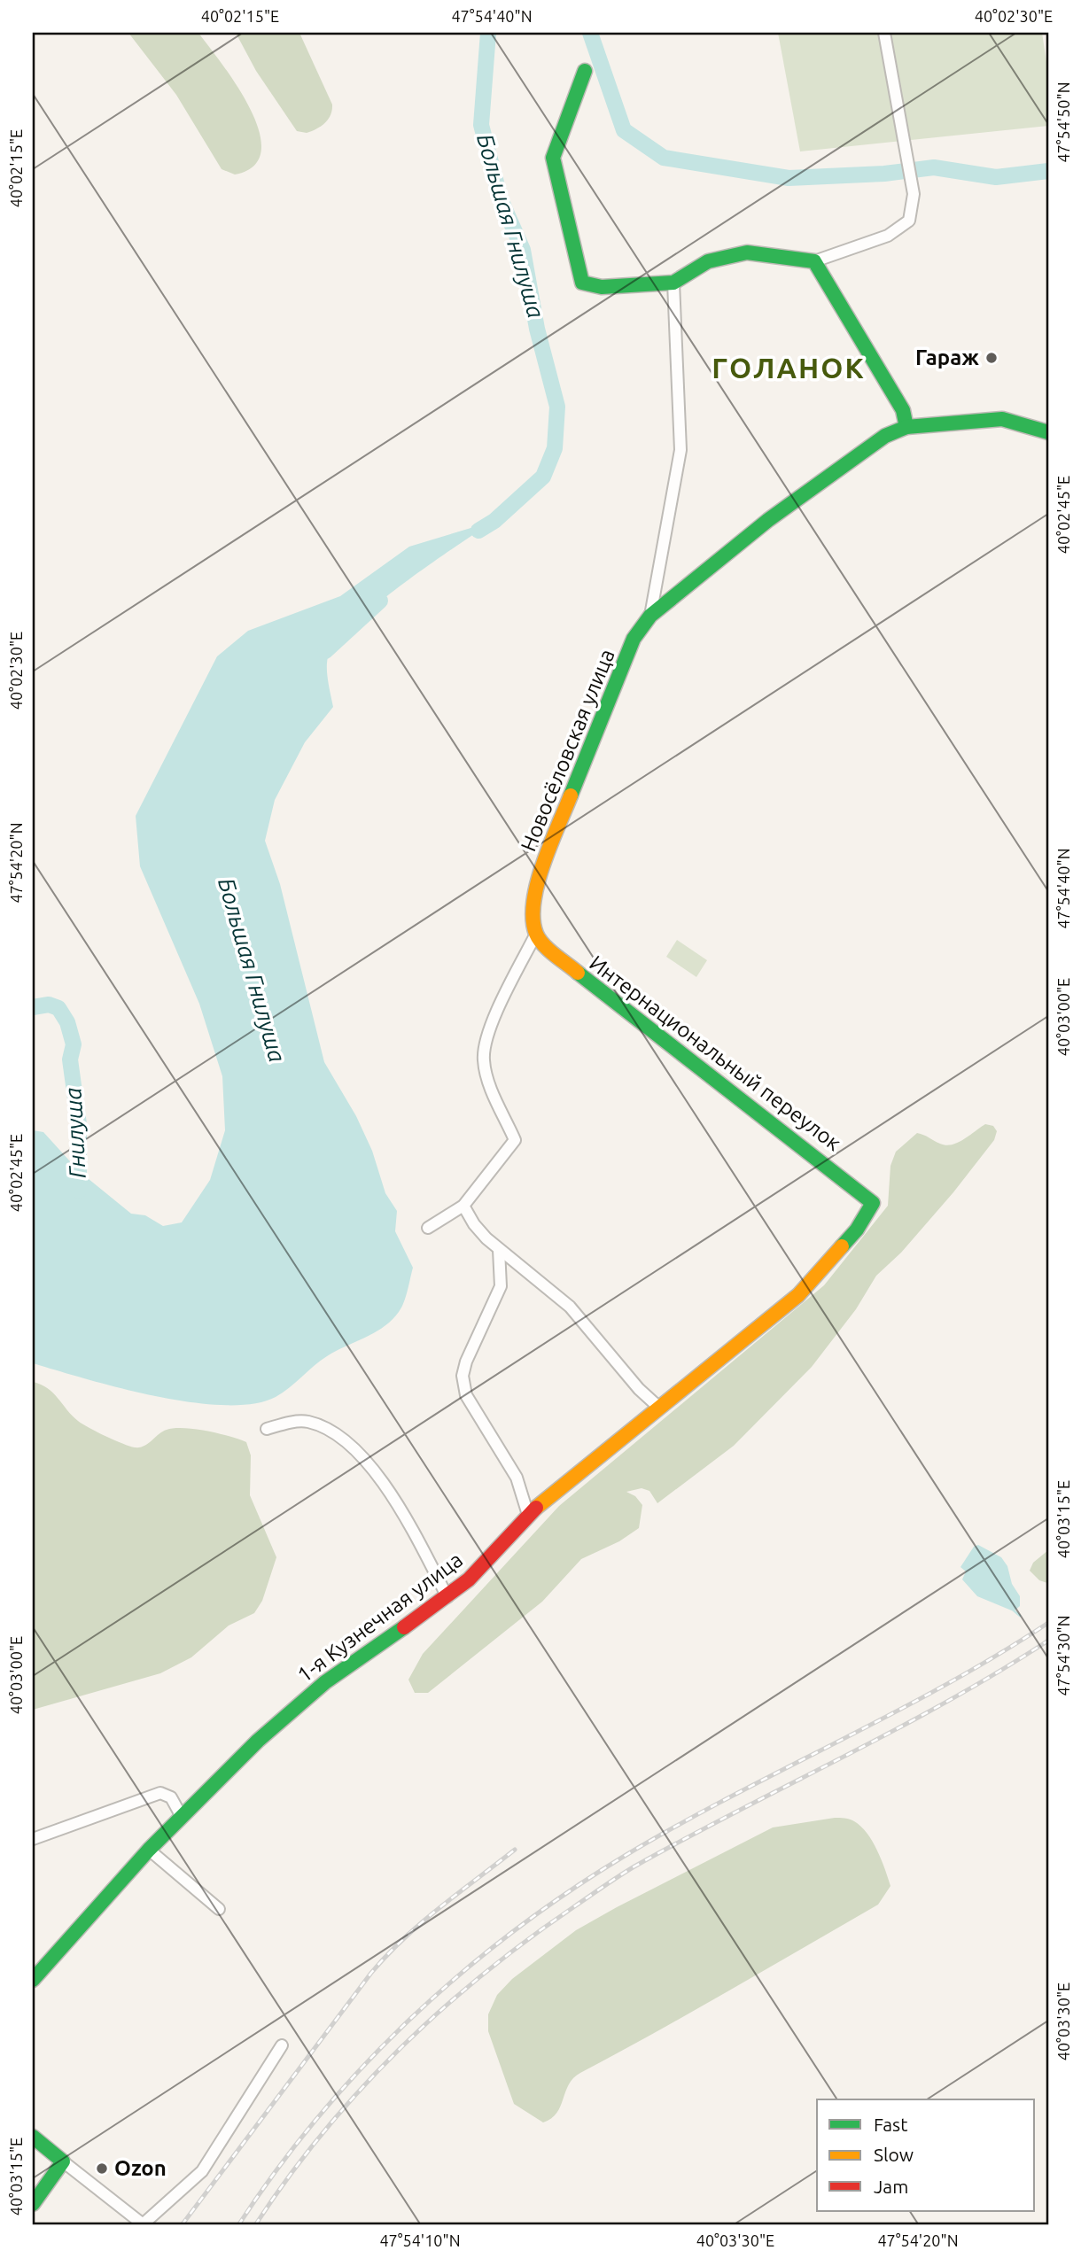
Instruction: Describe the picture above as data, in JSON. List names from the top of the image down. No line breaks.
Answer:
{"streets":{"street":["Новосёловская улица","Интернациональный переулок","1-я Кузнечная улица"]},"crossings":[["Новосёловская улица","Интернациональный переулок"],["Интернациональный переулок","1-я Кузнечная улица"]],"districts":["ГОЛАНОК"],"water":["Большая Гнилуша","Гнилуша"],"places":["Гараж","Ozon"],"legend":["Fast","Slow","Jam"],"coordinates":["40°02'15\"E","47°54'40\"N","40°02'30\"E","47°54'50\"N","40°02'45\"E","47°54'20\"N","40°03'00\"E","40°03'15\"E","47°54'30\"N","40°03'30\"E","47°54'10\"N"]}
